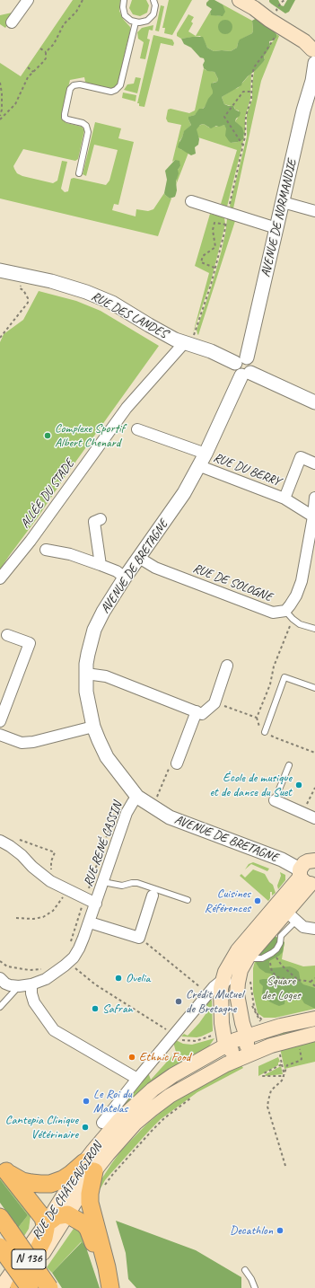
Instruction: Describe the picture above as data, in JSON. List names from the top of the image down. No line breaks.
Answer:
{"streets":{"highway":["N 136"],"main road":["RUE DE CHÂTEAUGIRON"],"street":["AVENUE DE NORMANDIE","RUE DES LANDES","RUE DU BERRY","ALLÉE DU STADE","AVENUE DE BRETAGNE","RUE DE SOLOGNE","RUE RENÉ CASSIN"]},"crossings":[["AVENUE DE NORMANDIE","RUE DES LANDES"],["RUE DES LANDES","ALLÉE DU STADE"],["RUE DU BERRY","AVENUE DE BRETAGNE"],["AVENUE DE BRETAGNE","RUE DE SOLOGNE"],["AVENUE DE BRETAGNE","RUE RENÉ CASSIN"]],"parks":["Square des Loges"],"places":["Complexe Sportif Albert Chenard","École de musique et de danse du Suet","Cuisines Références","Ovelia","Crédit Mutuel de Bretagne","Safran","Ethnic Food","Le Roi du Matelas","Cantepia Clinique Vétérinaire","Decathlon"]}
